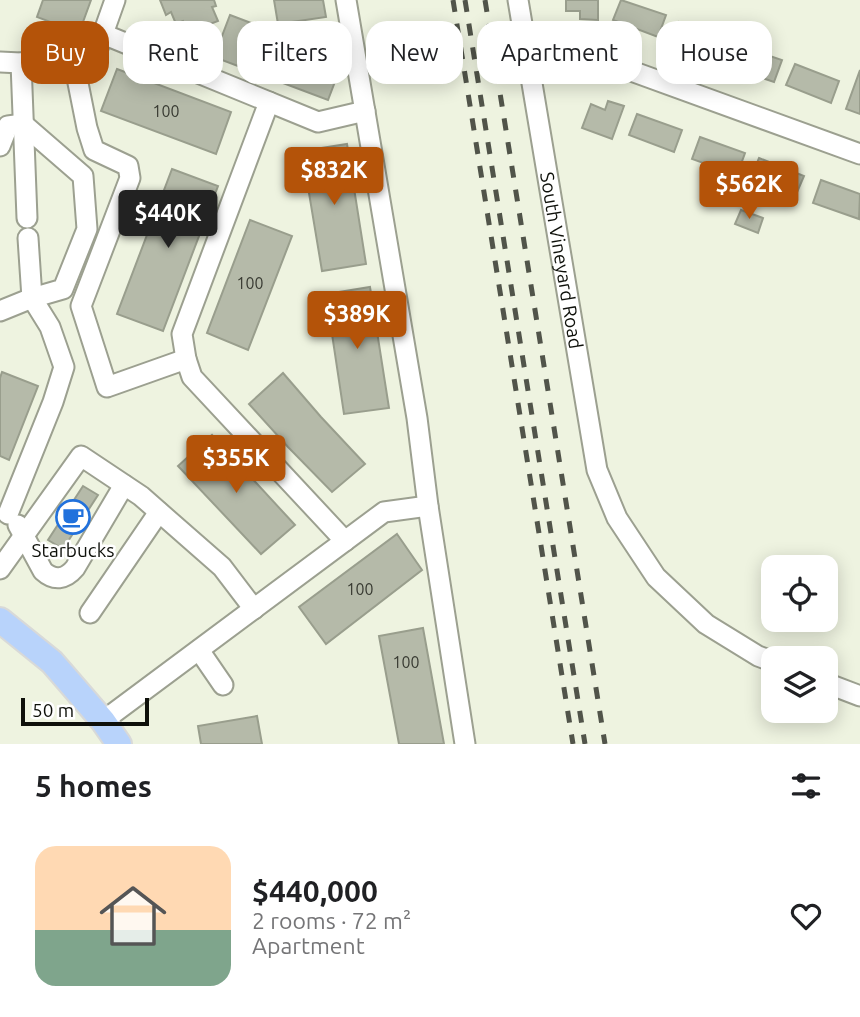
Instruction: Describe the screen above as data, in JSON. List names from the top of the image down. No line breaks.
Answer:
{"streets":{"street":["South Vineyard Road"]},"places":{"cafe":["Starbucks"]},"house_numbers":["100","100","100","100"],"scale_bar":"50 m","page":{"chip":["Buy","Rent","Filters","New","Apartment","House"],"price":["$832K","$562K","$440K","$389K","$355K"],"scale":"50 m","heading":"5 homes","list":[{"name":"$440,000","note":"2 rooms · 72 m² · Apartment"}]}}
